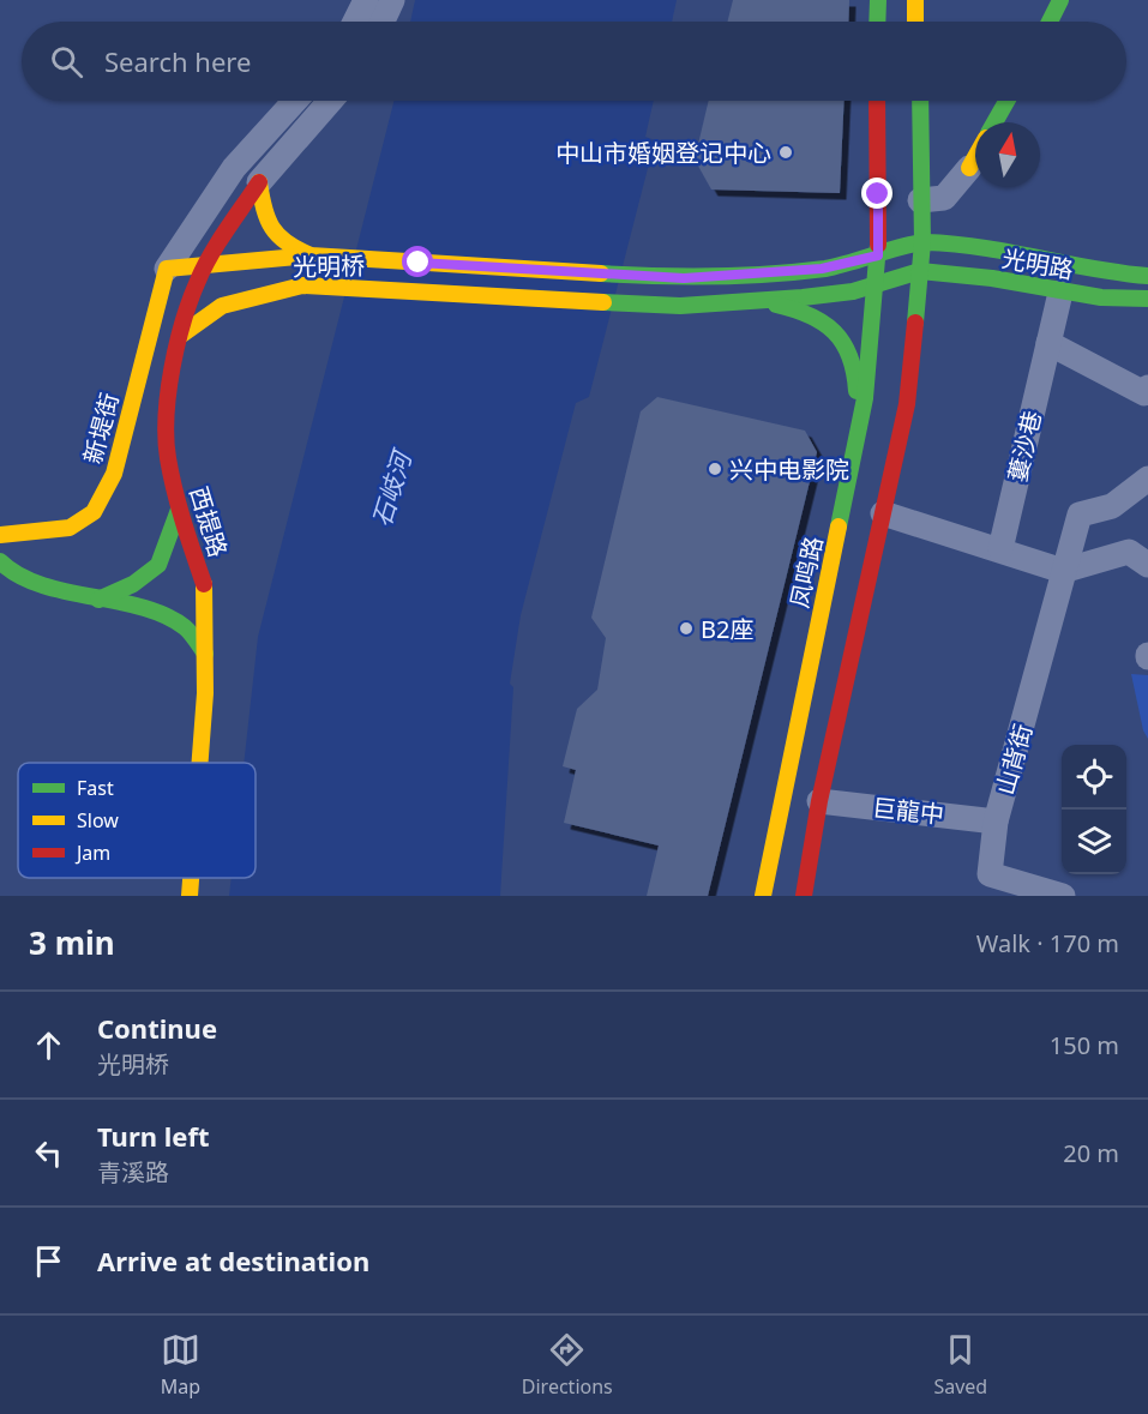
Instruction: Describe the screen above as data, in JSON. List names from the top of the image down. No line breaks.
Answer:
{"streets":{"street":["光明路","光明桥","新堤街","蔞沙巷","西提路","凤鸣路","山背街","巨龍中"]},"crossings":[["光明路","光明桥"],["光明路","蔞沙巷"],["光明桥","西提路"],["光明桥","凤鸣路"],["山背街","巨龍中"]],"water":["石岐河"],"places":["中山市婚姻登记中心","兴中电影院","B2座"],"legend":["Fast","Slow","Jam"],"north":"top","page":{"search":"Search here","heading":["3 min","Walk · 170 m"],"list":[["Continue","光明桥","150 m"],["Turn left","青溪路","20 m"],"Arrive at destination"],"nav":["Map","Directions","Saved"]}}
